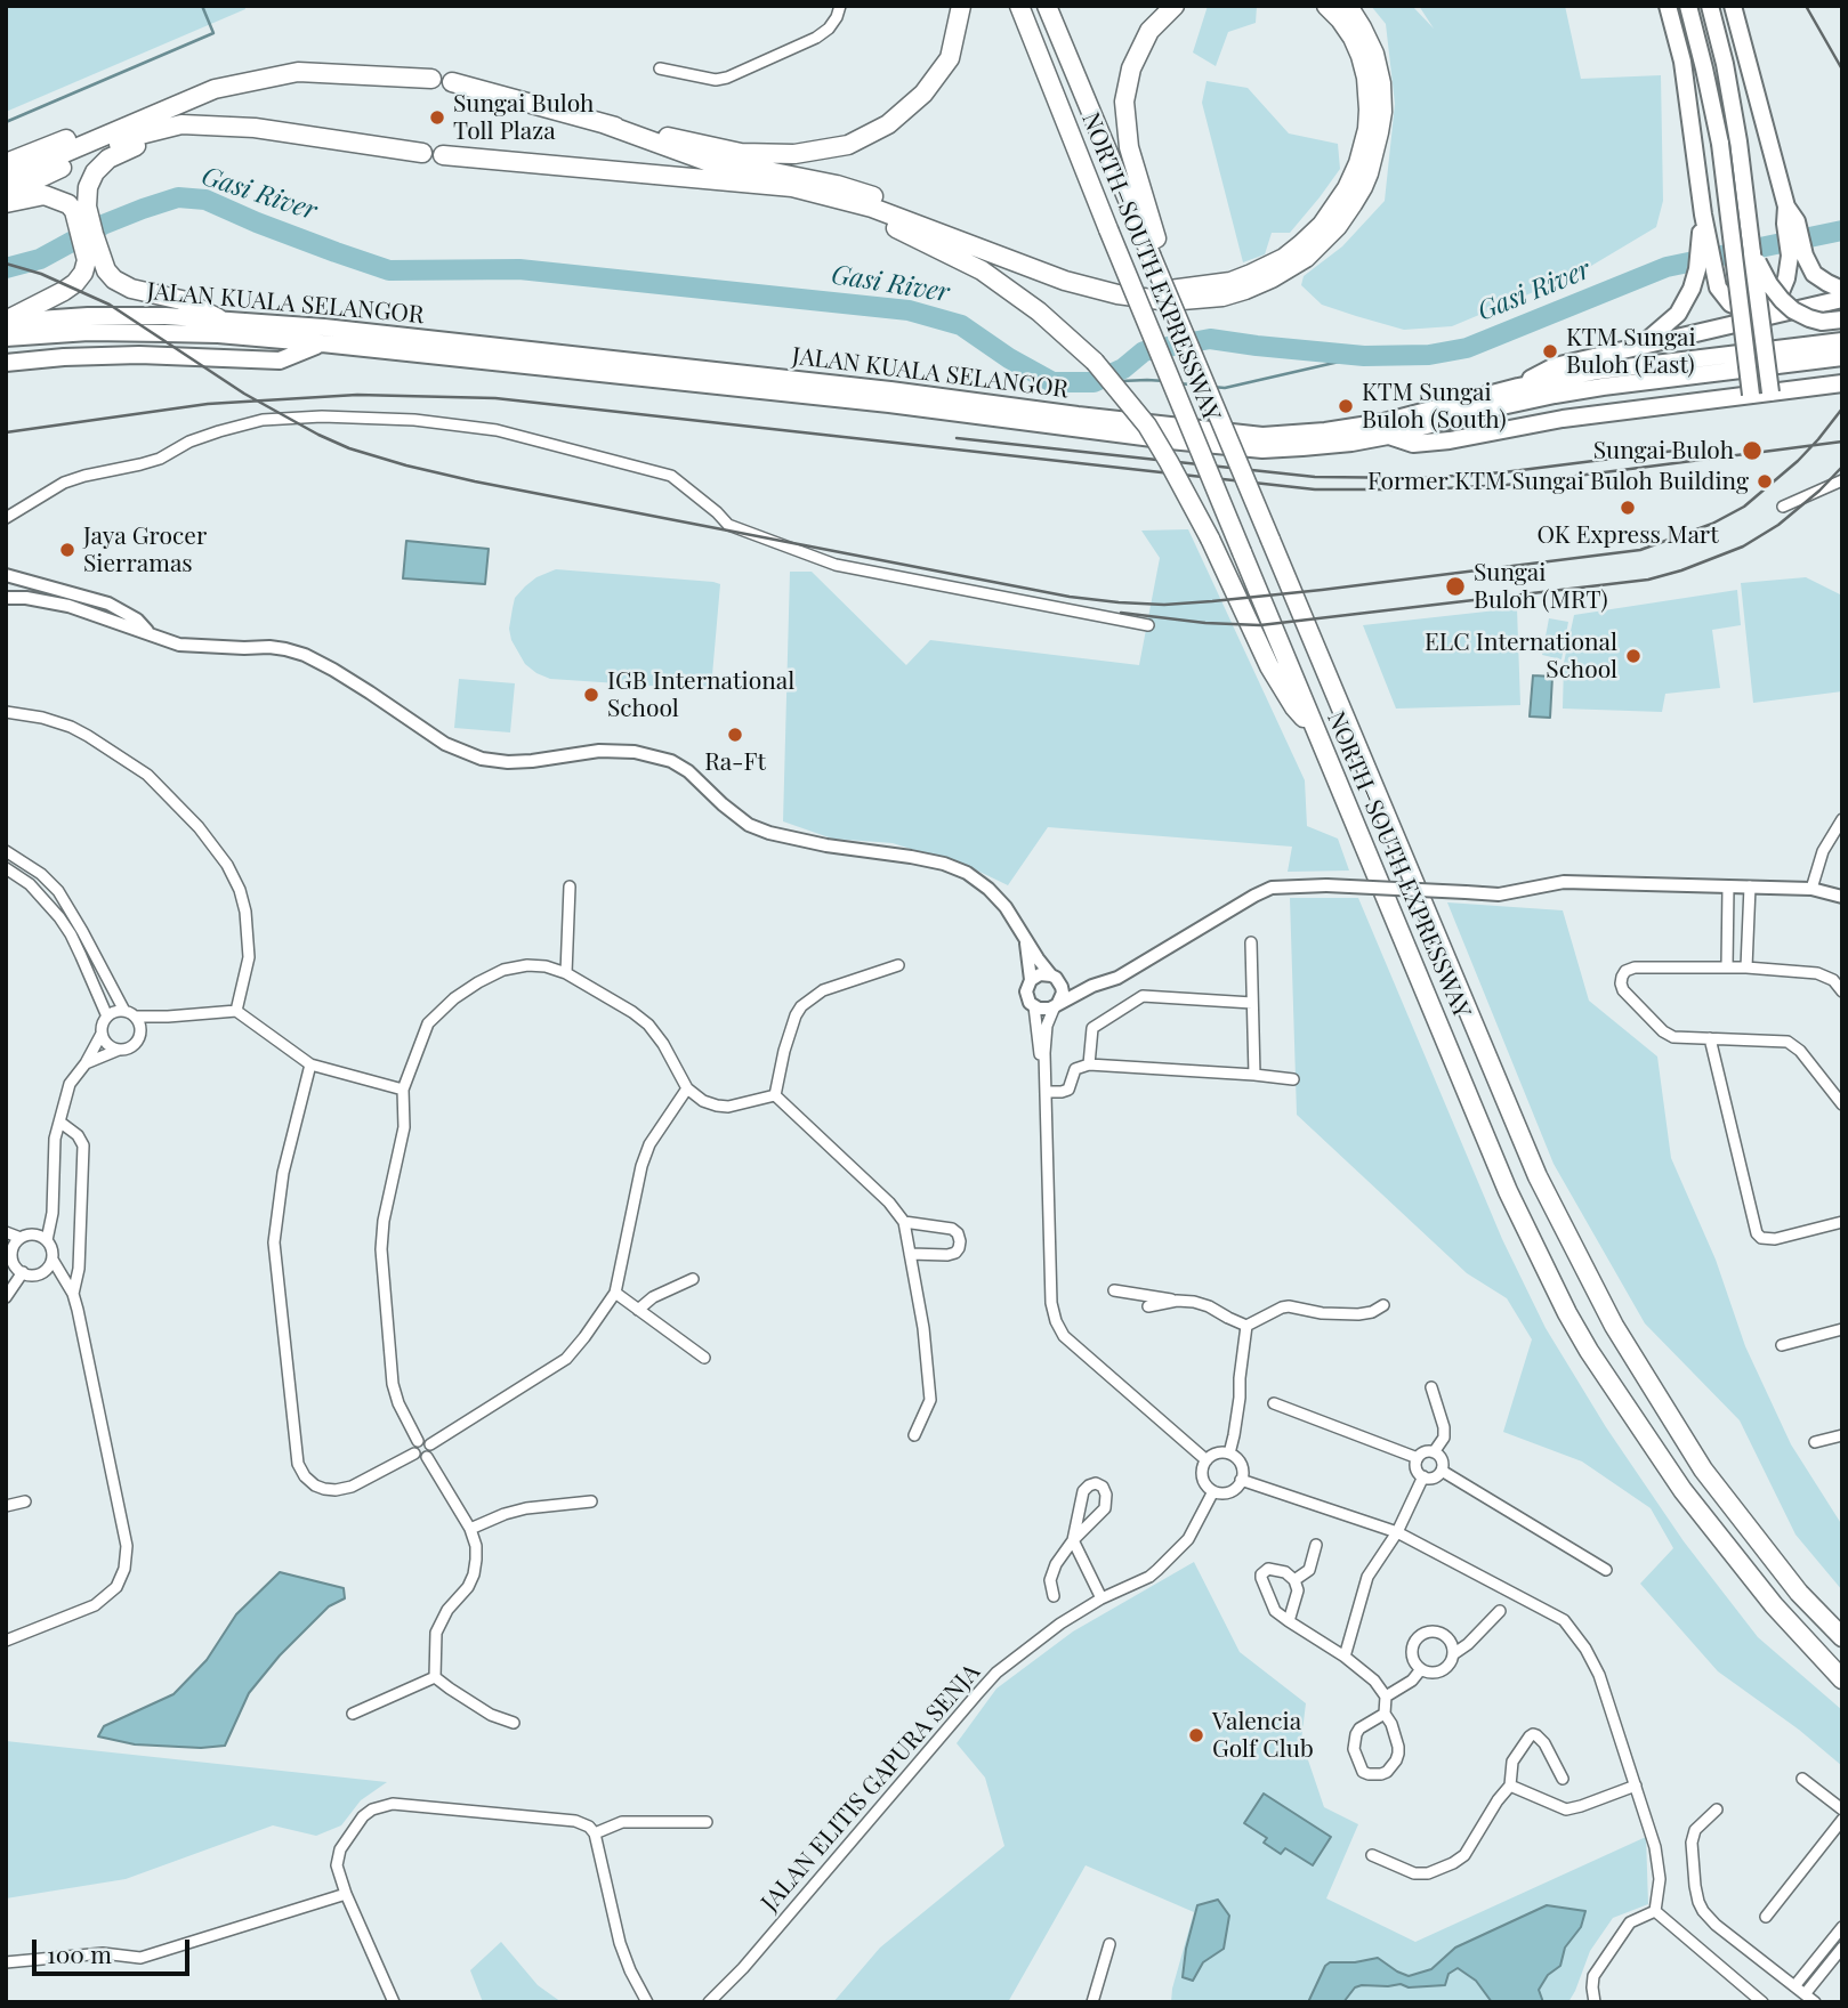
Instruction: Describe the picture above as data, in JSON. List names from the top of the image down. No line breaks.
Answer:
{"streets":{"highway":["NORTH–SOUTH EXPRESSWAY","JALAN KUALA SELANGOR"],"street":["JALAN ELITIS GAPURA SENJA"]},"water":["Gasi River"],"places":["Sungai Buloh Toll Plaza","KTM Sungai Buloh (East)","KTM Sungai Buloh (South)","Sungai Buloh","Former KTM Sungai Buloh Building","OK Express Mart","Jaya Grocer Sierramas","Sungai Buloh (MRT)","ELC International School","IGB International School","Ra-Ft","Valencia Golf Club"],"scale_bar":"100 m"}
